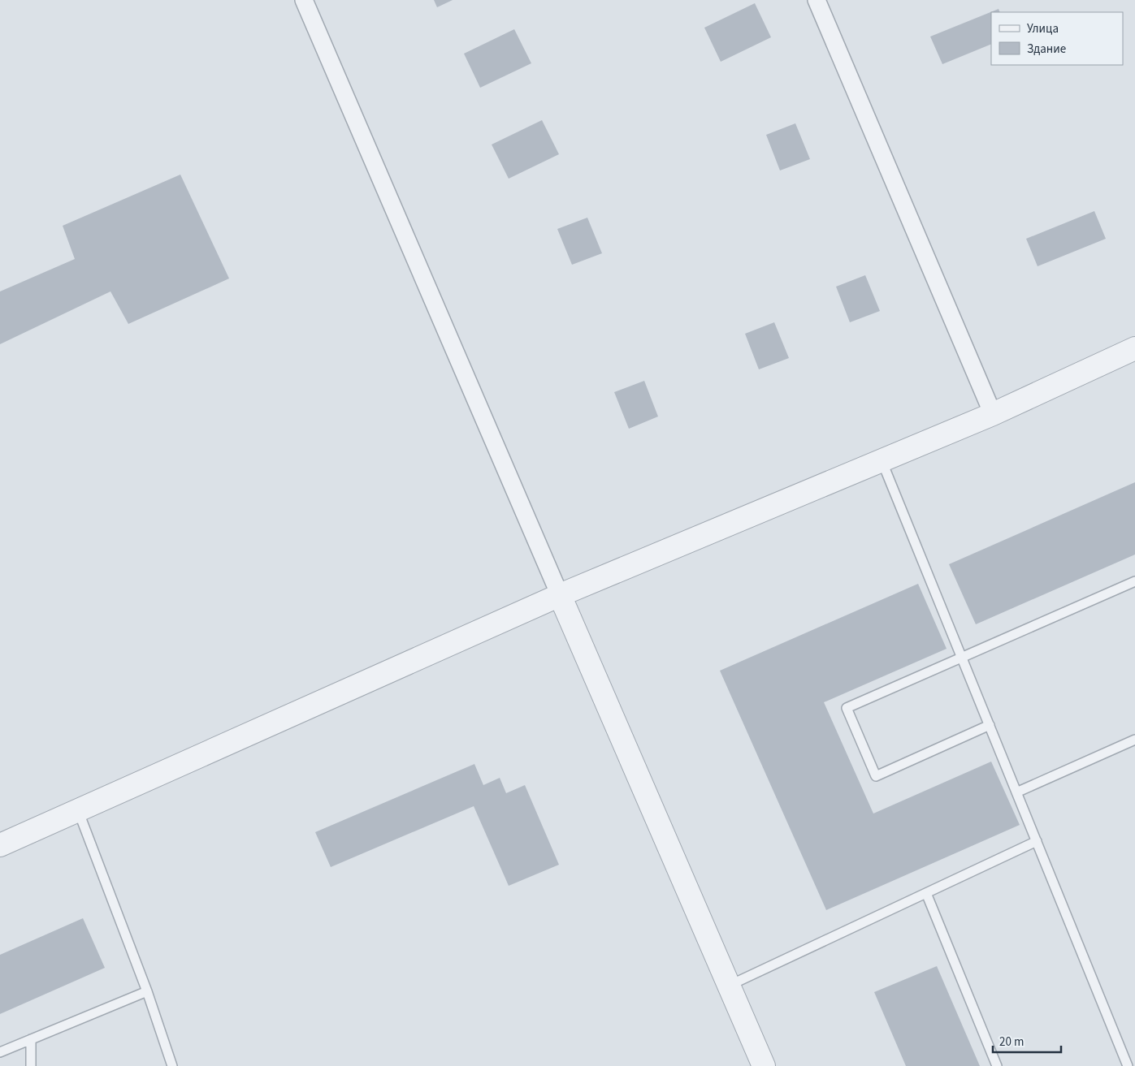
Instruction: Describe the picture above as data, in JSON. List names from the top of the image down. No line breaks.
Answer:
{"legend":["Улица","Здание"],"scale_bar":"20 m"}
